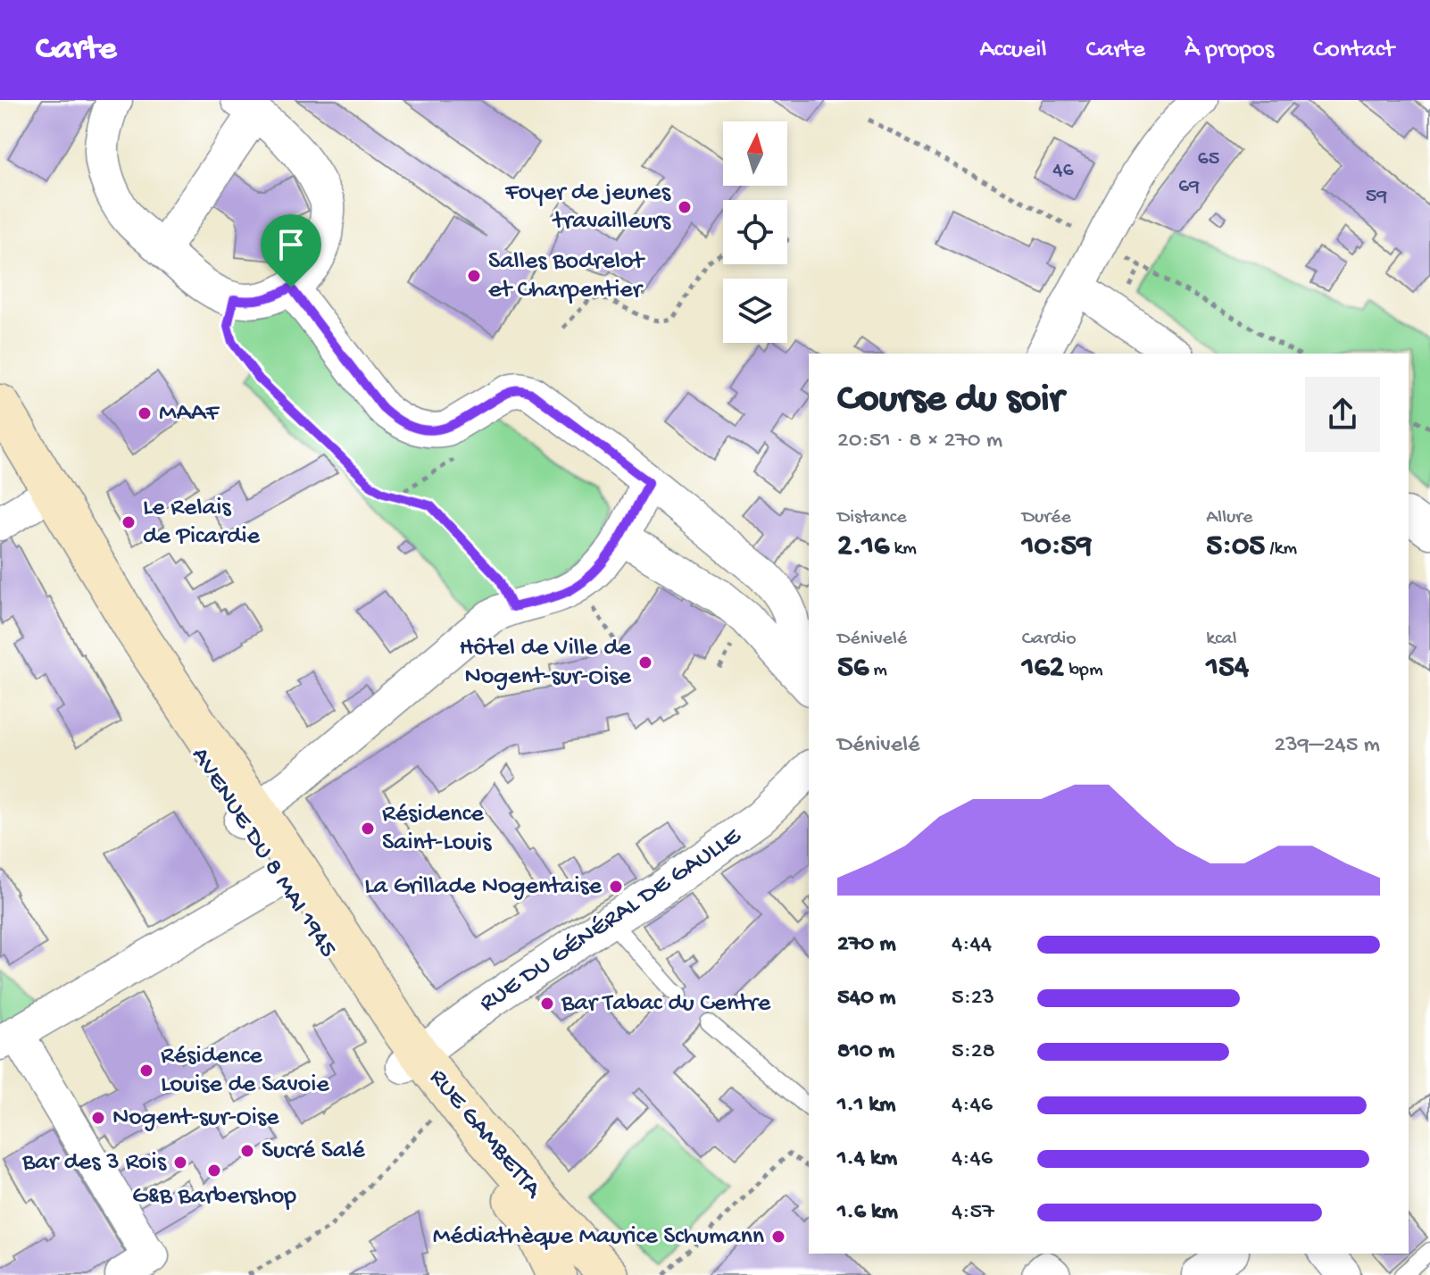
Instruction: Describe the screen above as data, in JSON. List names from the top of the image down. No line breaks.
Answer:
{"streets":{"main road":["AVENUE DU 8 MAI 1945","RUE GAMBETTA"],"street":["RUE DU GÉNÉRAL DE GAULLE"]},"crossings":[["AVENUE DU 8 MAI 1945","RUE DU GÉNÉRAL DE GAULLE"],["AVENUE DU 8 MAI 1945","RUE GAMBETTA"],["RUE DU GÉNÉRAL DE GAULLE","RUE GAMBETTA"]],"places":["Foyer de jeunes travailleurs","Salles Bodrelot et Charpentier","MAAF","Le Relais de Picardie","Hôtel de Ville de Nogent-sur-Oise","Résidence Saint-Louis","La Grillade Nogentaise","Bar Tabac du Centre","Résidence Louise de Savoie","Nogent-sur-Oise","Sucré Salé","Bar des 3 Rois","G&B Barbershop","Médiathèque Maurice Schumann"],"house_numbers":["65","46","69","59"],"north":"top","page":{"header":"Carte","nav":["Accueil","Carte","À propos","Contact"],"heading":["Course du soir","20:51 · 8 × 270 m"],"stats":[["Distance","2.16 km"],["Durée","10:59"],["Allure","5:05 /km"],["Dénivelé","56 m"],["Cardio","162 bpm"],["kcal","154"]],"chart":["Dénivelé","239–245 m"],"list":[{"name":"270 m","note":"4:44"},{"name":"540 m","note":"5:23"},{"name":"810 m","note":"5:28"},{"name":"1.1 km","note":"4:46"},{"name":"1.4 km","note":"4:46"},{"name":"1.6 km","note":"4:57"}]}}
